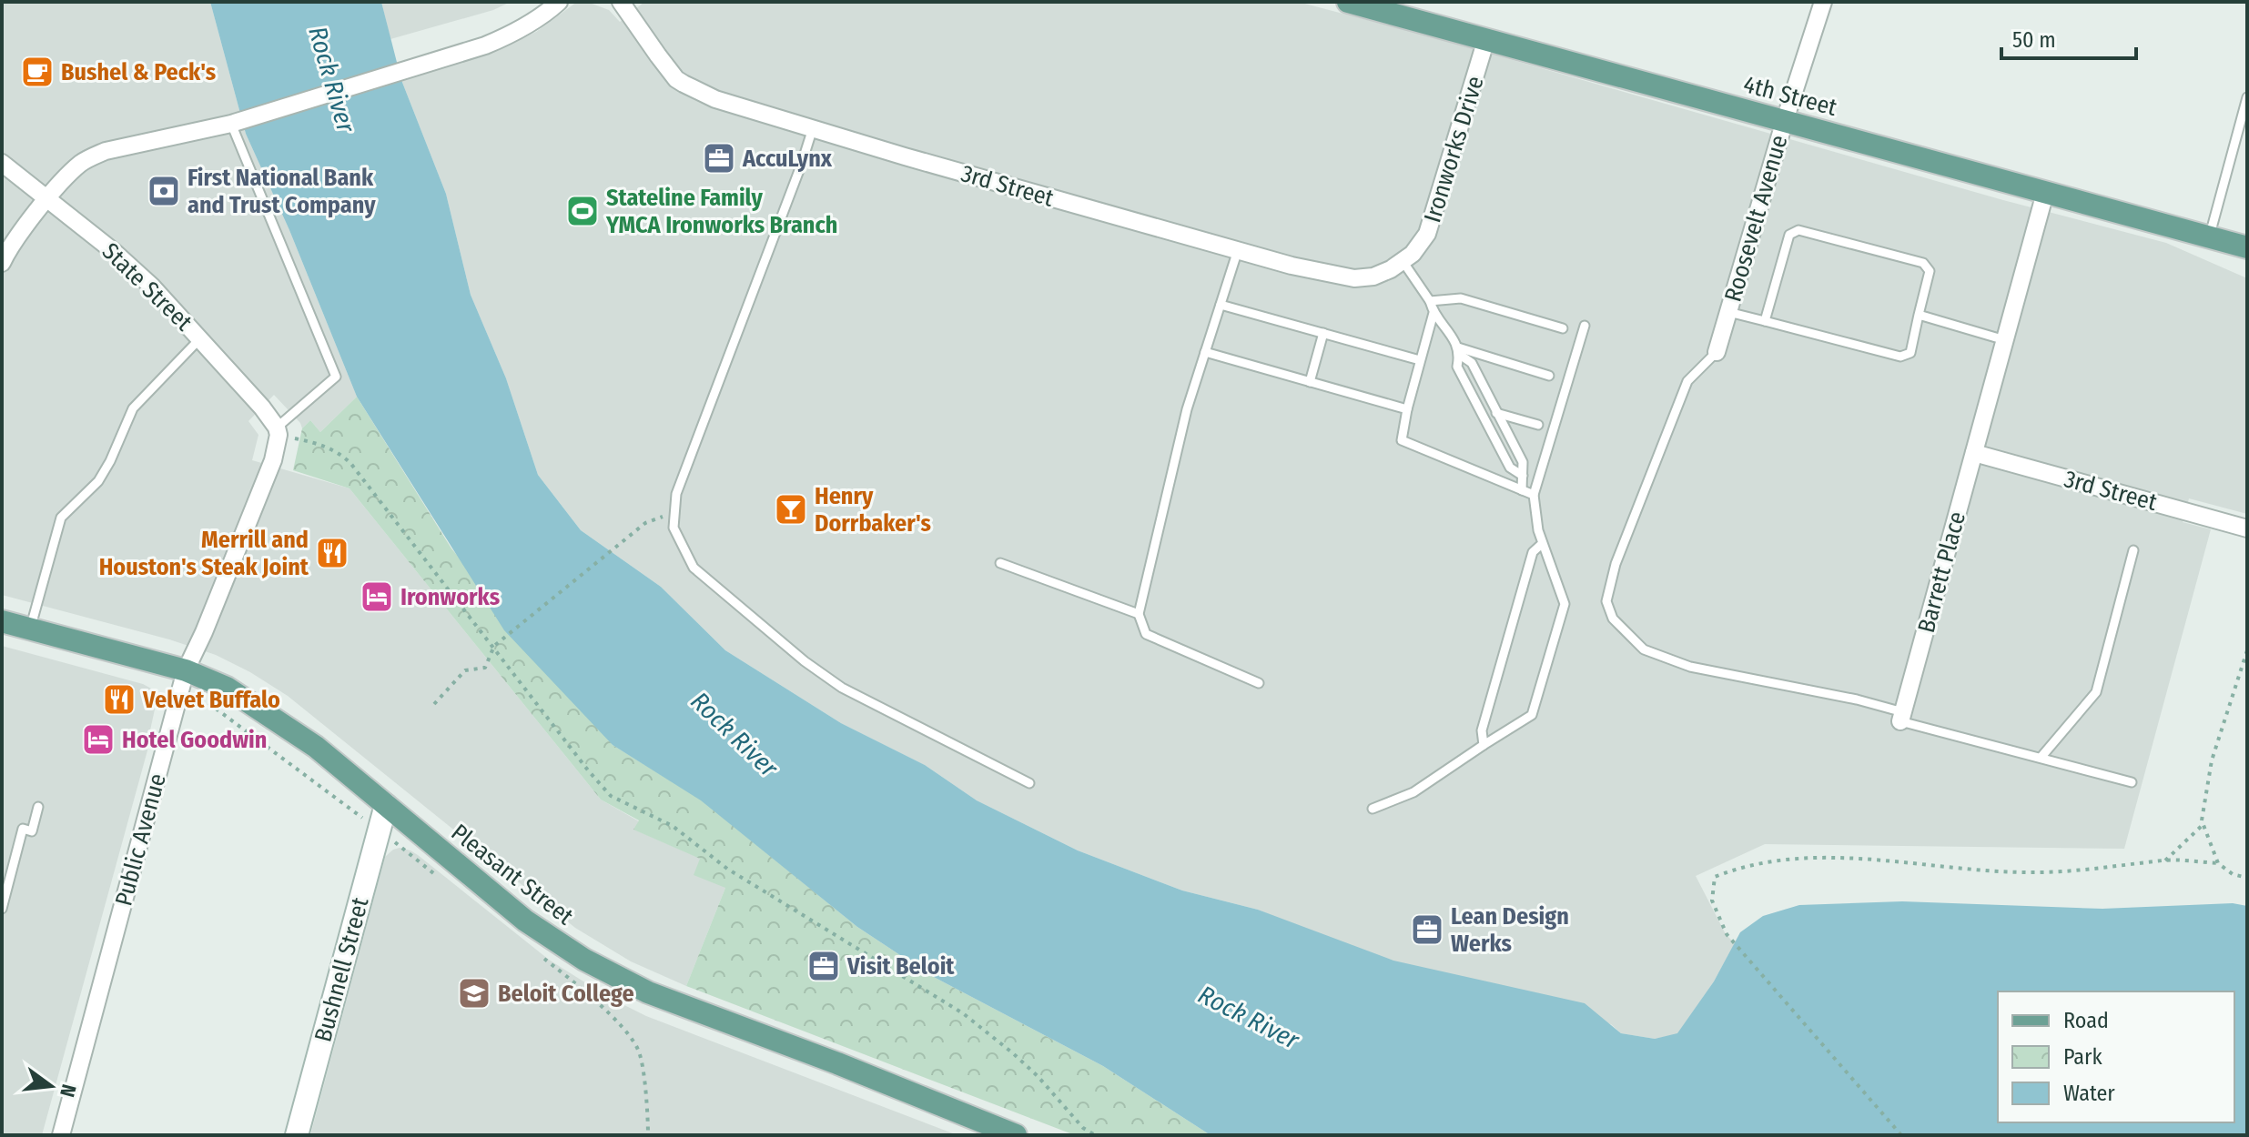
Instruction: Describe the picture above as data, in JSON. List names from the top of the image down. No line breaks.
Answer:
{"streets":{"main road":["4th Street","Pleasant Street"],"street":["Ironworks Drive","3rd Street","Roosevelt Avenue","State Street","Barrett Place","Public Avenue","Bushnell Street"]},"crossings":[["4th Street","Ironworks Drive"],["4th Street","Roosevelt Avenue"],["4th Street","Barrett Place"],["Ironworks Drive","3rd Street"],["3rd Street","Barrett Place"],["State Street","Public Avenue"],["Public Avenue","Pleasant Street"],["Pleasant Street","Bushnell Street"]],"water":["Rock River"],"places":{"cafe":["Bushel & Peck's"],"office":["AccuLynx","Lean Design Werks","Visit Beloit"],"bank":["First National Bank and Trust Company"],"sports":["Stateline Family YMCA Ironworks Branch"],"bar":["Henry Dorrbaker's"],"restaurant":["Merrill and Houston's Steak Joint","Velvet Buffalo"],"hotel":["Ironworks","Hotel Goodwin"],"school or university":["Beloit College"]},"legend":["Road","Park","Water"],"scale_bar":"50 m","north":"right"}
